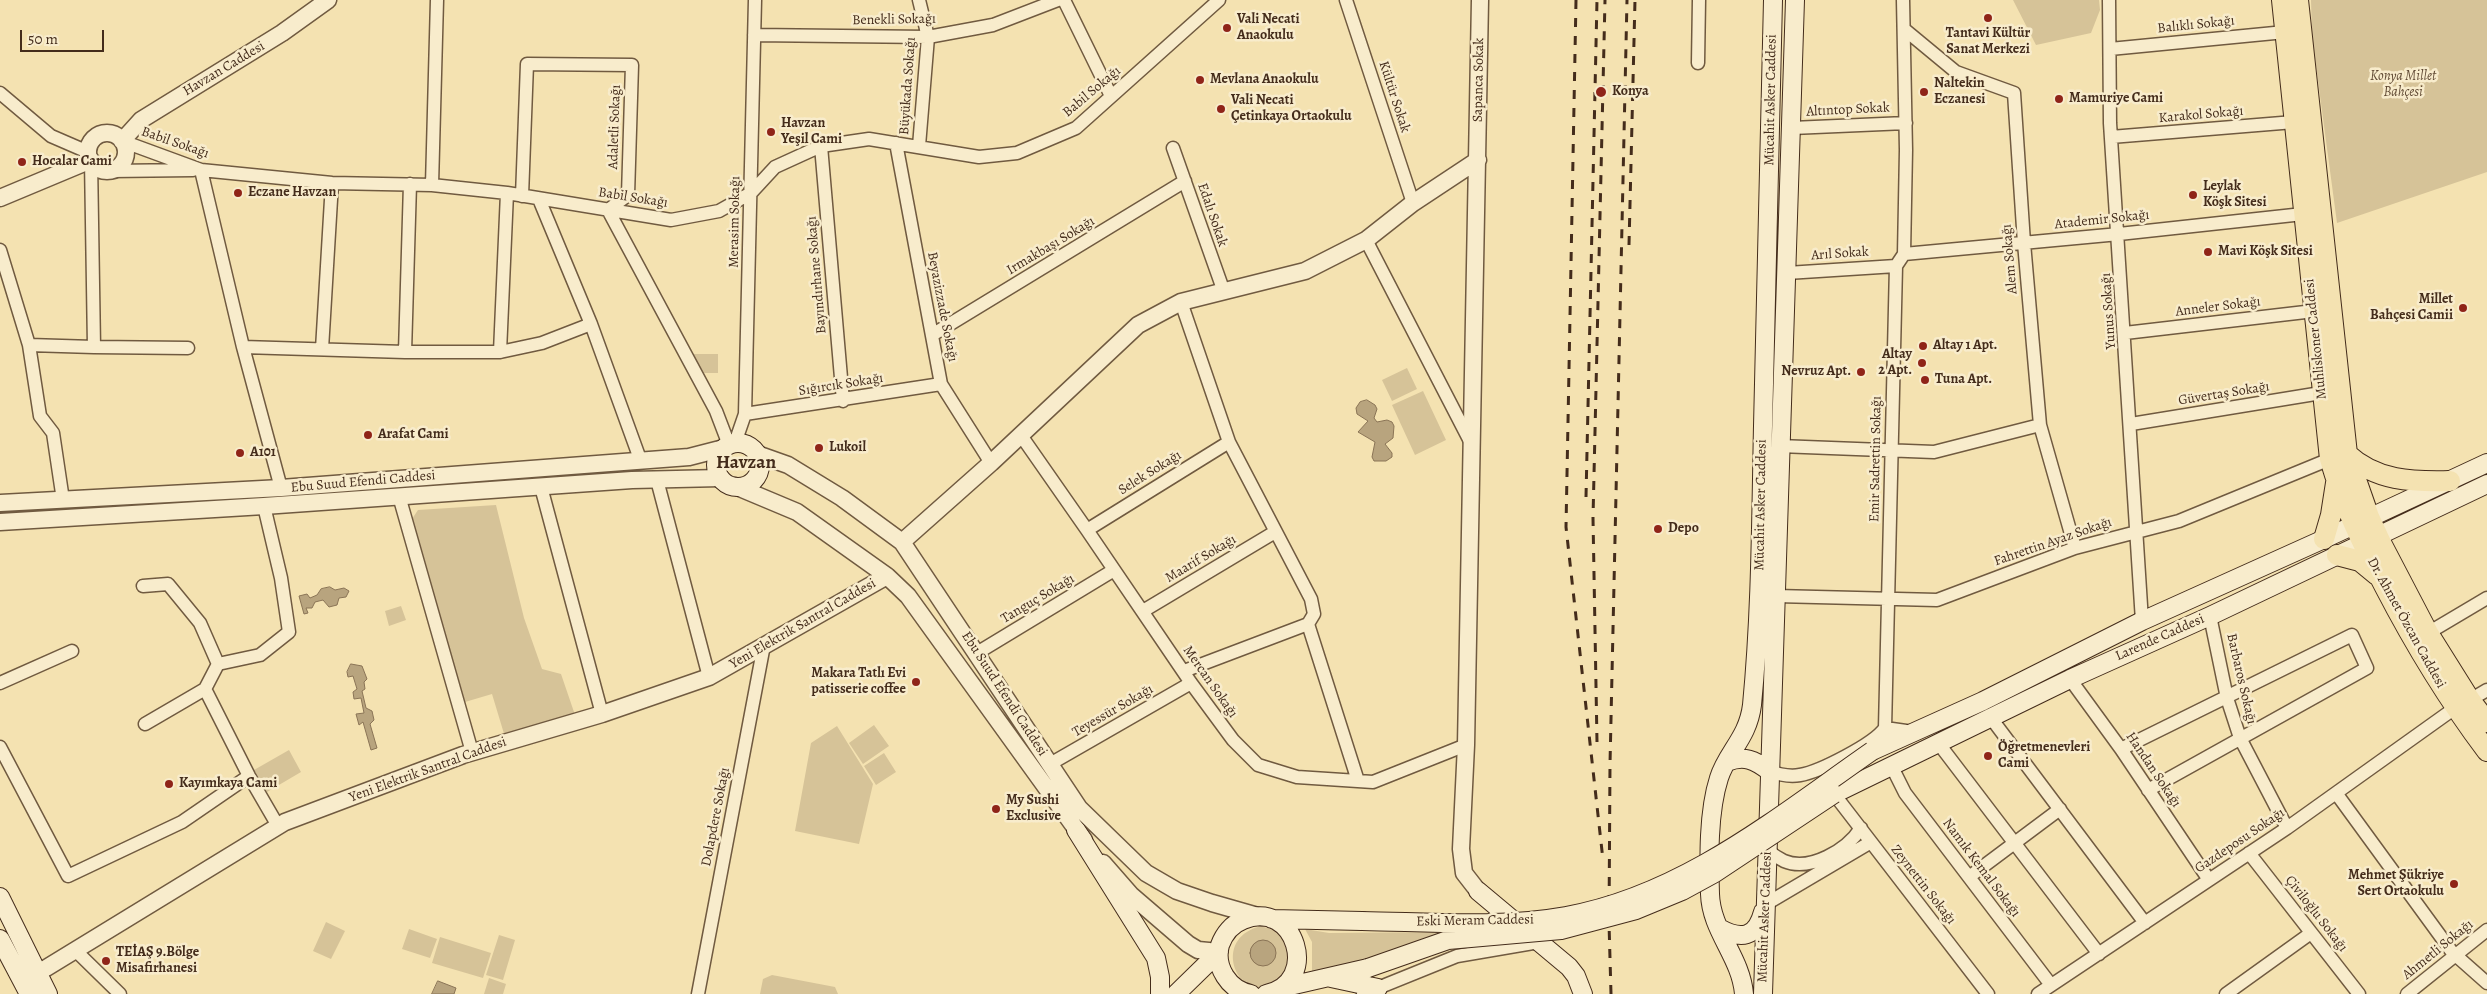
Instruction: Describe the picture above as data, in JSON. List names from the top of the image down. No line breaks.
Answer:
{"streets":{"main road":["Mücahit Asker Caddesi","Muhliskoner Caddesi","Dr. Ahmet Özcan Caddesi","Larende Caddesi","Eski Meram Caddesi"],"street":["Benekli Sokağı","Balıklı Sokağı","Havzan Caddesi","Sapanca Sokak","Büyükada Sokağı","Babil Sokağı","Kültür Sokak","Altıntop Sokak","Karakol Sokağı","Adaletli Sokağı","Edalı Sokak","Atademir Sokağı","Merasim Sokağı","Irmakbaşı Sokağı","Arıl Sokak","Alem Sokağı","Bayındırhane Sokağı","Beyazizzade Sokağı","Anneler Sokağı","Yunus Sokağı","Sığırcık Sokağı","Güvertaş Sokağı","Emir Sadrettin Sokağı","Selek Sokağı","Ebu Suud Efendi Caddesi","Fahrettin Ayaz Sokağı","Maarif Sokağı","Tanguç Sokağı","Yeni Elektrik Santral Caddesi","Barbaros Sokağı","Mercan Sokağı","Teyessür Sokağı","Handan Sokağı","Dolapdere Sokağı","Gazdeposu Sokağı","Namık Kemal Sokağı","Zeynettin Sokağı","Çiviloğlu Sokağı","Ahmetli Sokağı"]},"crossings":[["Benekli Sokağı","Büyükada Sokağı"],["Benekli Sokağı","Merasim Sokağı"],["Balıklı Sokağı","Yunus Sokağı"],["Balıklı Sokağı","Muhliskoner Caddesi"],["Havzan Caddesi","Babil Sokağı"],["Sapanca Sokak","Mercan Sokağı"],["Büyükada Sokağı","Babil Sokağı"],["Babil Sokağı","Adaletli Sokağı"],["Babil Sokağı","Merasim Sokağı"],["Babil Sokağı","Bayındırhane Sokağı"],["Babil Sokağı","Beyazizzade Sokağı"],["Mücahit Asker Caddesi","Altıntop Sokak"],["Mücahit Asker Caddesi","Arıl Sokak"],["Mücahit Asker Caddesi","Fahrettin Ayaz Sokağı"],["Karakol Sokağı","Yunus Sokağı"],["Karakol Sokağı","Muhliskoner Caddesi"],["Edalı Sokak","Irmakbaşı Sokağı"],["Atademir Sokağı","Alem Sokağı"],["Atademir Sokağı","Yunus Sokağı"],["Atademir Sokağı","Muhliskoner Caddesi"],["Merasim Sokağı","Sığırcık Sokağı"],["Merasim Sokağı","Ebu Suud Efendi Caddesi"],["Irmakbaşı Sokağı","Beyazizzade Sokağı"],["Arıl Sokak","Emir Sadrettin Sokağı"],["Alem Sokağı","Fahrettin Ayaz Sokağı"],["Bayındırhane Sokağı","Sığırcık Sokağı"],["Beyazizzade Sokağı","Sığırcık Sokağı"],["Anneler Sokağı","Yunus Sokağı"],["Anneler Sokağı","Muhliskoner Caddesi"],["Yunus Sokağı","Güvertaş Sokağı"],["Yunus Sokağı","Fahrettin Ayaz Sokağı"],["Yunus Sokağı","Larende Caddesi"],["Muhliskoner Caddesi","Güvertaş Sokağı"],["Muhliskoner Caddesi","Fahrettin Ayaz Sokağı"],["Muhliskoner Caddesi","Larende Caddesi"],["Emir Sadrettin Sokağı","Fahrettin Ayaz Sokağı"],["Emir Sadrettin Sokağı","Larende Caddesi"],["Selek Sokağı","Mercan Sokağı"],["Ebu Suud Efendi Caddesi","Tanguç Sokağı"],["Ebu Suud Efendi Caddesi","Yeni Elektrik Santral Caddesi"],["Ebu Suud Efendi Caddesi","Teyessür Sokağı"],["Ebu Suud Efendi Caddesi","Eski Meram Caddesi"],["Maarif Sokağı","Mercan Sokağı"],["Tanguç Sokağı","Mercan Sokağı"],["Dr. Ahmet Özcan Caddesi","Larende Caddesi"],["Dr. Ahmet Özcan Caddesi","Gazdeposu Sokağı"],["Yeni Elektrik Santral Caddesi","Dolapdere Sokağı"],["Larende Caddesi","Barbaros Sokağı"],["Larende Caddesi","Handan Sokağı"],["Larende Caddesi","Namık Kemal Sokağı"],["Larende Caddesi","Zeynettin Sokağı"],["Larende Caddesi","Eski Meram Caddesi"],["Barbaros Sokağı","Gazdeposu Sokağı"],["Mercan Sokağı","Teyessür Sokağı"],["Handan Sokağı","Gazdeposu Sokağı"],["Gazdeposu Sokağı","Namık Kemal Sokağı"],["Gazdeposu Sokağı","Çiviloğlu Sokağı"],["Zeynettin Sokağı","Eski Meram Caddesi"]],"districts":["Havzan"],"parks":["Konya Millet Bahçesi"],"places":["Tantavi Kültür Sanat Merkezi","Vali Necati Anaokulu","Mevlana Anaokulu","Konya","Naltekin Eczanesi","Mamuriye Cami","Vali Necati Çetinkaya Ortaokulu","Havzan Yeşil Cami","Hocalar Cami","Eczane Havzan","Leylak Köşk Sitesi","Mavi Köşk Sitesi","Millet Bahçesi Camii","Altay 1 Apt.","Altay 2 Apt.","Nevruz Apt.","Tuna Apt.","Arafat Cami","Lukoil","A101","Depo","Makara Tatlı Evi patisserie coffee","Öğretmenevleri Cami","Kayımkaya Cami","My Sushi Exclusive","Mehmet Şükriye Sert Ortaokulu","TEİAŞ 9.Bölge Misafirhanesi"],"scale_bar":"50 m"}
